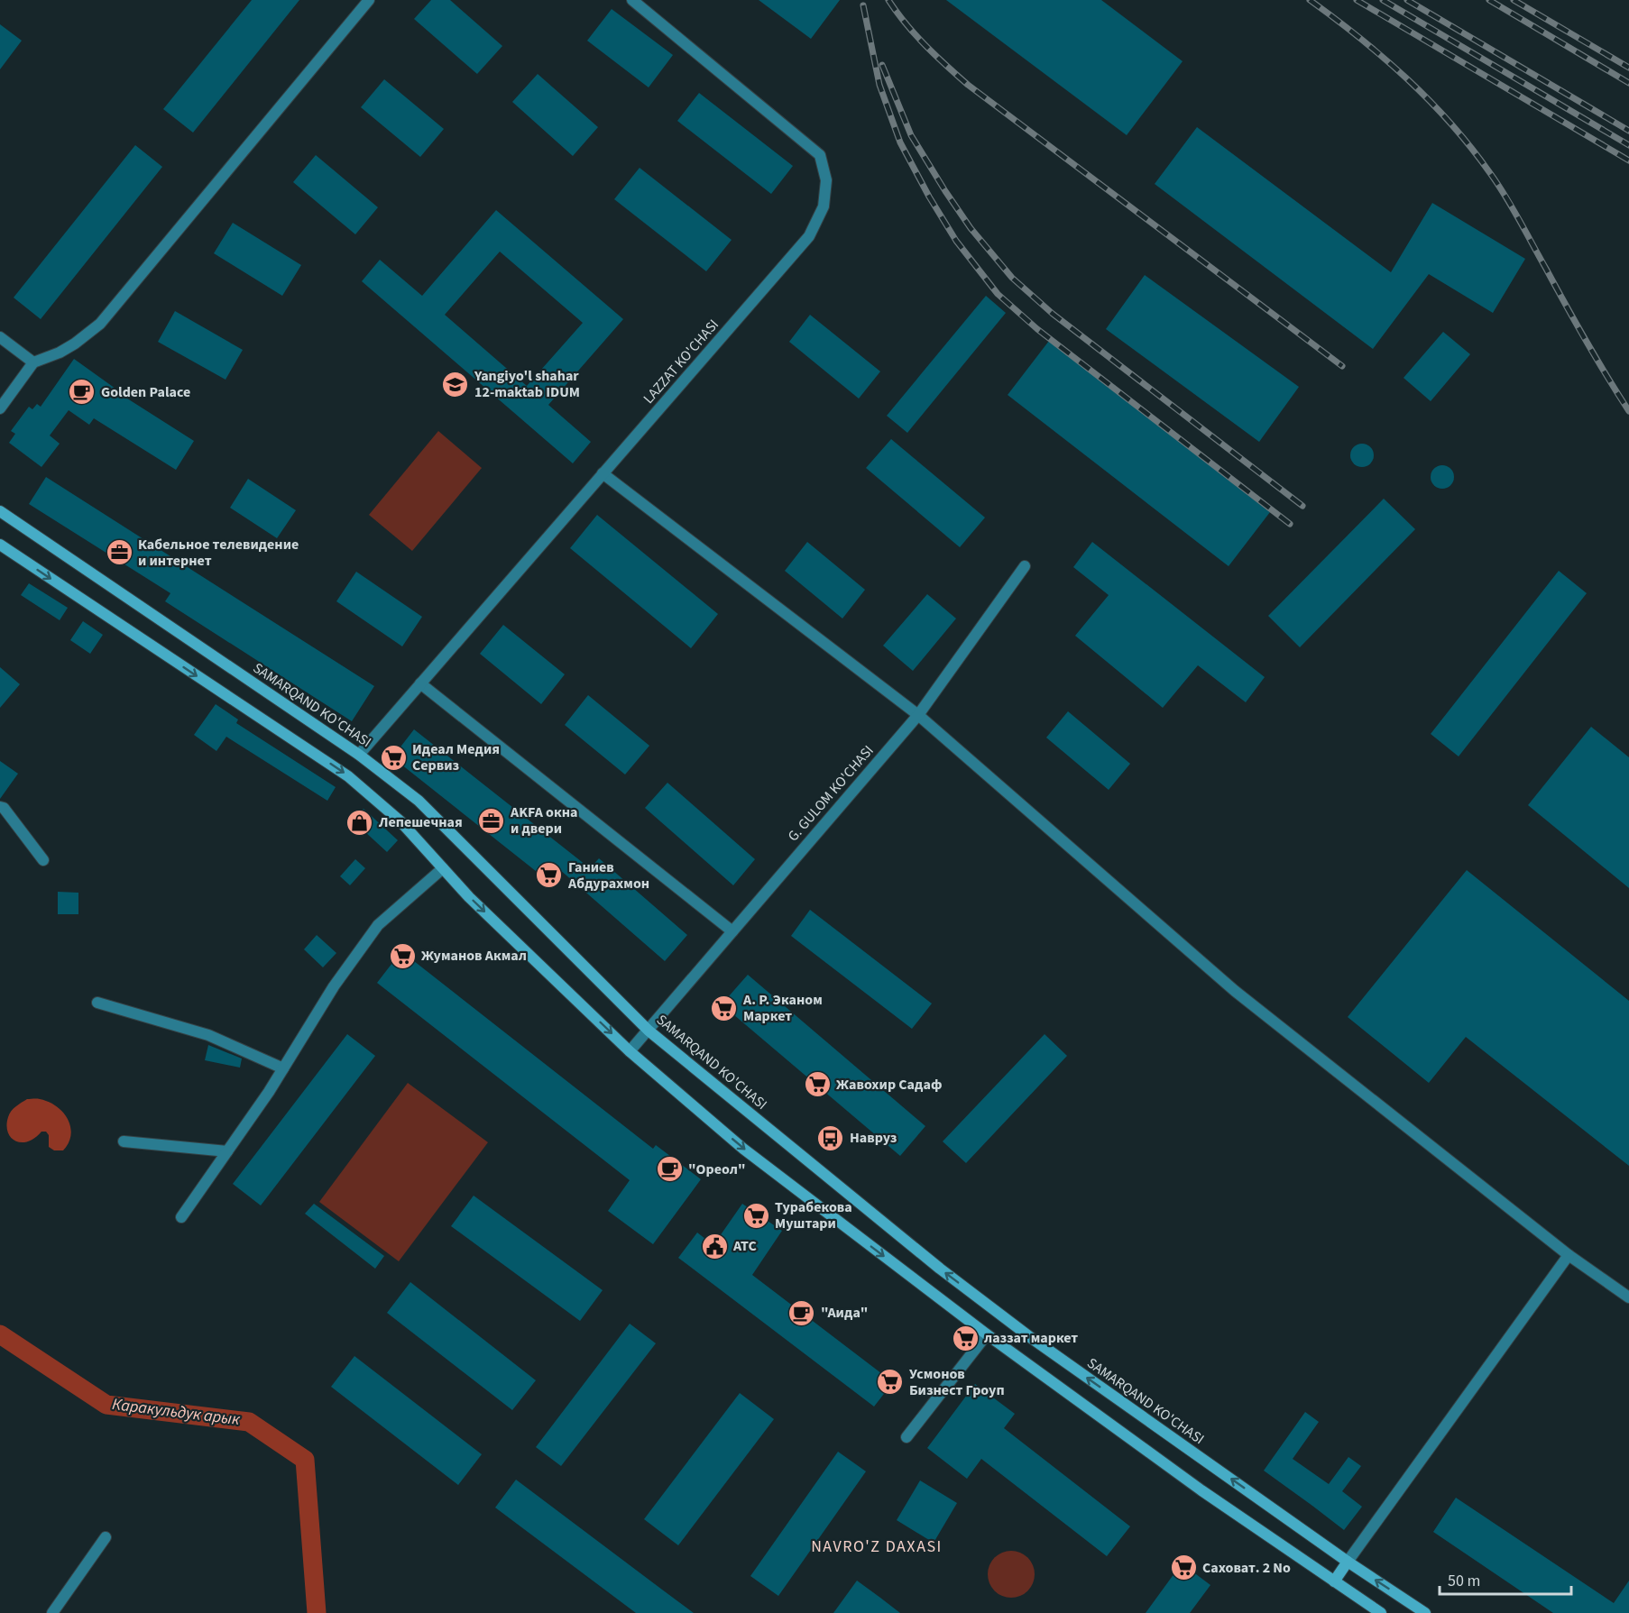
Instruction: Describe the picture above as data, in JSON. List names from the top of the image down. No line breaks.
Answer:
{"streets":{"main road":["SAMARQAND KO'CHASI"],"street":["LAZZAT KO'CHASI","G. GULOM KO'CHASI"]},"crossings":[["LAZZAT KO'CHASI","SAMARQAND KO'CHASI"],["SAMARQAND KO'CHASI","G. GULOM KO'CHASI"]],"districts":["NAVRO'Z DAXASI"],"water":["Каракульдук арык"],"places":{"school or university":["Yangiyo'l shahar 12-maktab IDUM"],"cafe":["Golden Palace","\"Ореол\"","\"Аида\""],"office":["Кабельное телевидение и интернет","AKFA окна и двери"],"supermarket":["Идеал Медия Сервиз","Ганиев Абдурахмон","Жуманов Акмал","А. Р. Эканом Маркет","Жавохир Садаф","Турабекова Муштари","лаззат маркет","Усмонов Бизнест Гроуп","Саховат. 2 No"],"shop":["Лепешечная"],"bus stop":["Навруз"],"public building":["АТС"]},"scale_bar":"50 m"}
